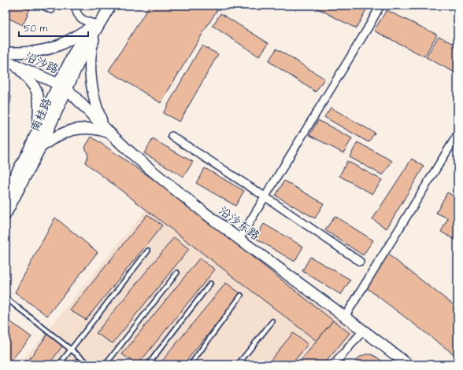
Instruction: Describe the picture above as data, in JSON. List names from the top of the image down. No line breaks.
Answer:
{"streets":{"main road":["沿沙路","南桂路","沿沙东路"]},"crossings":[["沿沙路","南桂路"],["沿沙路","沿沙东路"],["南桂路","沿沙东路"]],"scale_bar":"50 m"}
